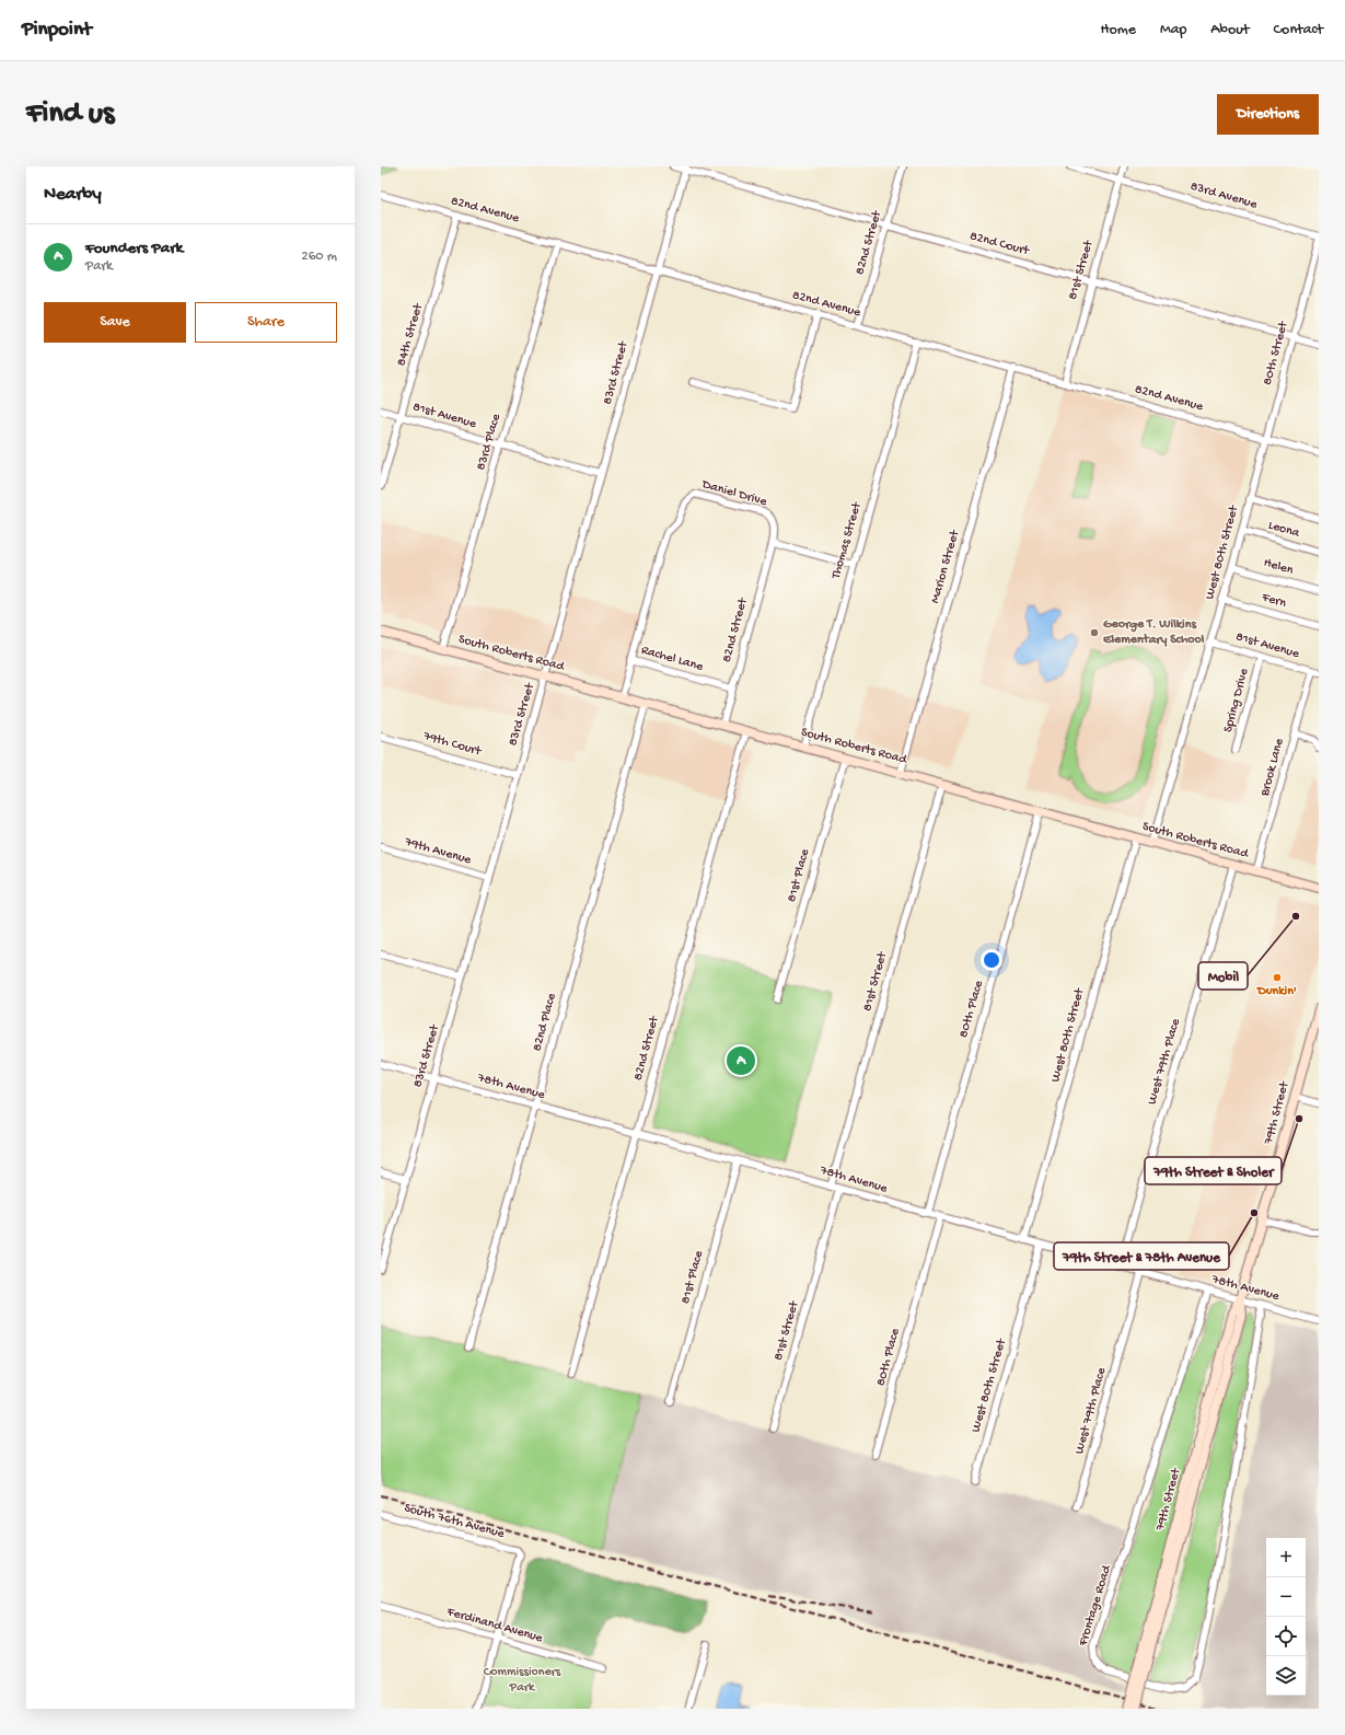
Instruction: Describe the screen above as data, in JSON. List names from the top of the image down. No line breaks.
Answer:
{"streets":{"street":["83rd Avenue","82nd Avenue","82nd Street","82nd Court","81st Street","84th Street","80th Street","83rd Street","81st Avenue","83rd Place","Daniel Drive","Leona","Thomas Street","West 80th Street","Marion Street","Helen","Fern","South Roberts Road","Rachel Lane","Spring Drive","79th Court","Brook Lane","79th Avenue","81st Place","80th Place","82nd Place","West 79th Place","78th Avenue","79th Street","South 76th Avenue","Frontage Road","Ferdinand Avenue"]},"crossings":[["83rd Avenue","81st Street"],["82nd Avenue","82nd Street"],["82nd Avenue","81st Street"],["82nd Avenue","84th Street"],["82nd Avenue","80th Street"],["82nd Avenue","83rd Street"],["82nd Avenue","83rd Place"],["82nd Avenue","Thomas Street"],["82nd Avenue","Marion Street"],["82nd Street","82nd Court"],["82nd Street","Daniel Drive"],["82nd Street","South Roberts Road"],["82nd Street","Rachel Lane"],["82nd Street","78th Avenue"],["82nd Court","81st Street"],["82nd Court","80th Street"],["82nd Court","83rd Street"],["81st Street","South Roberts Road"],["81st Street","78th Avenue"],["84th Street","81st Avenue"],["80th Street","West 80th Street"],["83rd Street","81st Avenue"],["83rd Street","South Roberts Road"],["83rd Street","79th Court"],["83rd Street","79th Avenue"],["83rd Street","78th Avenue"],["81st Avenue","83rd Place"],["81st Avenue","West 80th Street"],["81st Avenue","Spring Drive"],["81st Avenue","Brook Lane"],["83rd Place","South Roberts Road"],["Daniel Drive","South Roberts Road"],["Daniel Drive","Rachel Lane"],["Leona","West 80th Street"],["Thomas Street","South Roberts Road"],["West 80th Street","Helen"],["West 80th Street","Fern"],["West 80th Street","South Roberts Road"],["West 80th Street","78th Avenue"],["Marion Street","South Roberts Road"],["South Roberts Road","Brook Lane"],["South Roberts Road","81st Place"],["South Roberts Road","80th Place"],["South Roberts Road","82nd Place"],["South Roberts Road","West 79th Place"],["81st Place","78th Avenue"],["80th Place","78th Avenue"],["82nd Place","78th Avenue"],["West 79th Place","78th Avenue"],["78th Avenue","79th Street"],["78th Avenue","Frontage Road"],["South 76th Avenue","Ferdinand Avenue"]],"parks":["Commissioners Park"],"places":["George T. Wilkins Elementary School","Mobil","Dunkin'","79th Street & Sholer","79th Street & 78th Avenue"],"page":{"header":"Pinpoint","nav":["Home","Map","About","Contact"],"buttons":["Directions",["Save","Share"]],"title":"Find us","heading":"Nearby","list":[{"mark":"A","name":"Founders Park","note":"Park","value":"260 m"}],"pins":"A","map_buttons":["+","−"]}}
